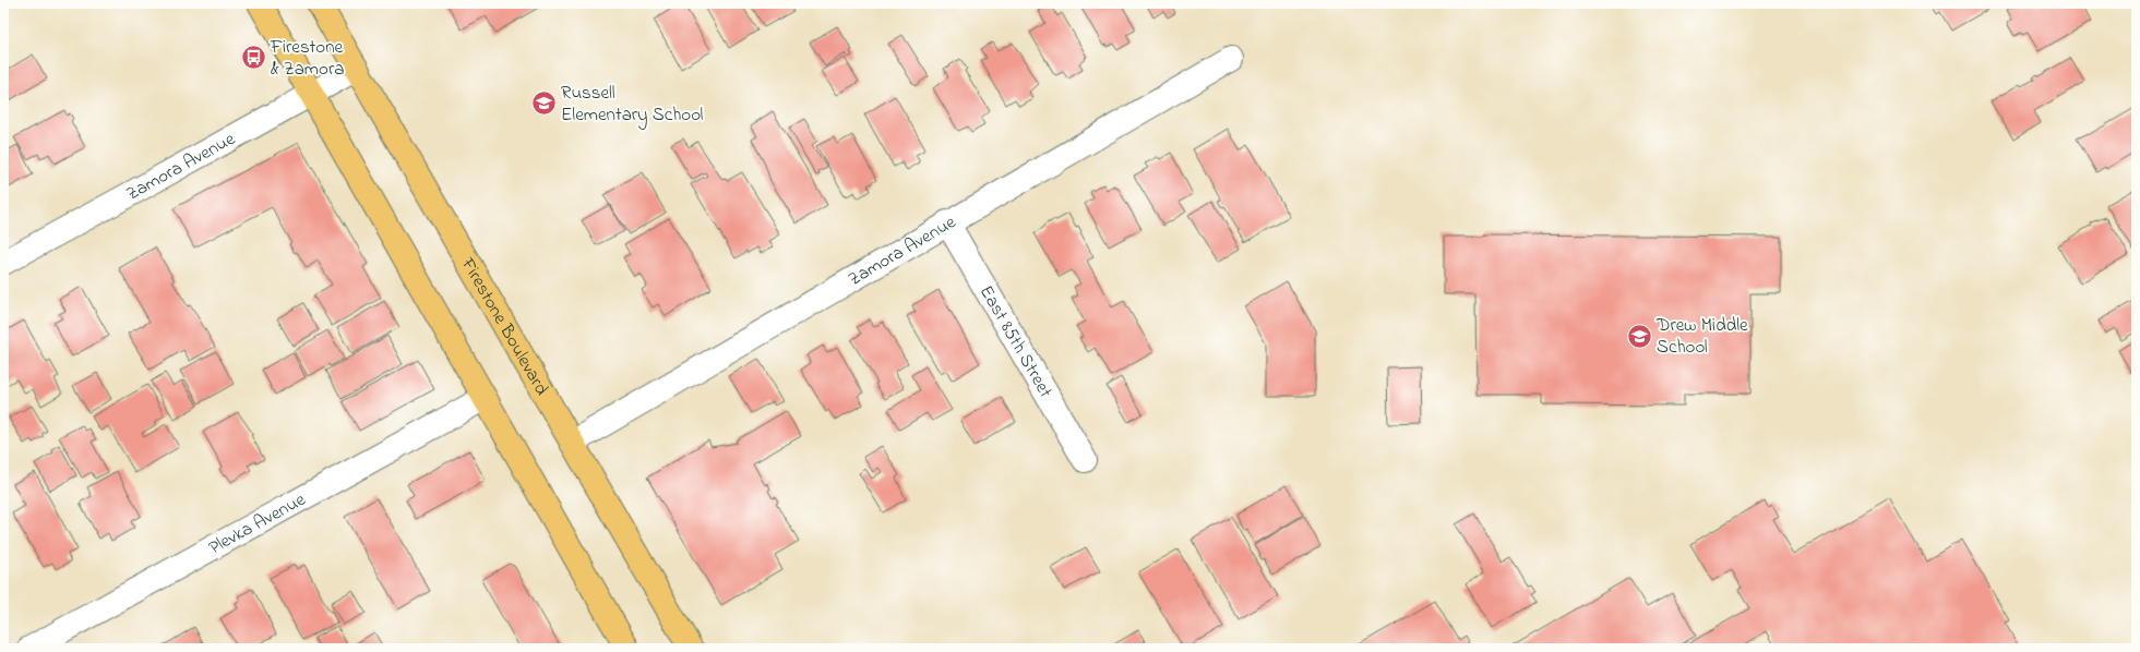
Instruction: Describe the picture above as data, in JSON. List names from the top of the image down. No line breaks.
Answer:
{"streets":{"main road":["Firestone Boulevard"],"street":["Zamora Avenue","East 85th Street","Plevka Avenue"]},"crossings":[["Zamora Avenue","Firestone Boulevard"],["Zamora Avenue","East 85th Street"]],"places":{"bus stop":["Firestone & Zamora"],"school or university":["Russell Elementary School","Drew Middle School"]}}
